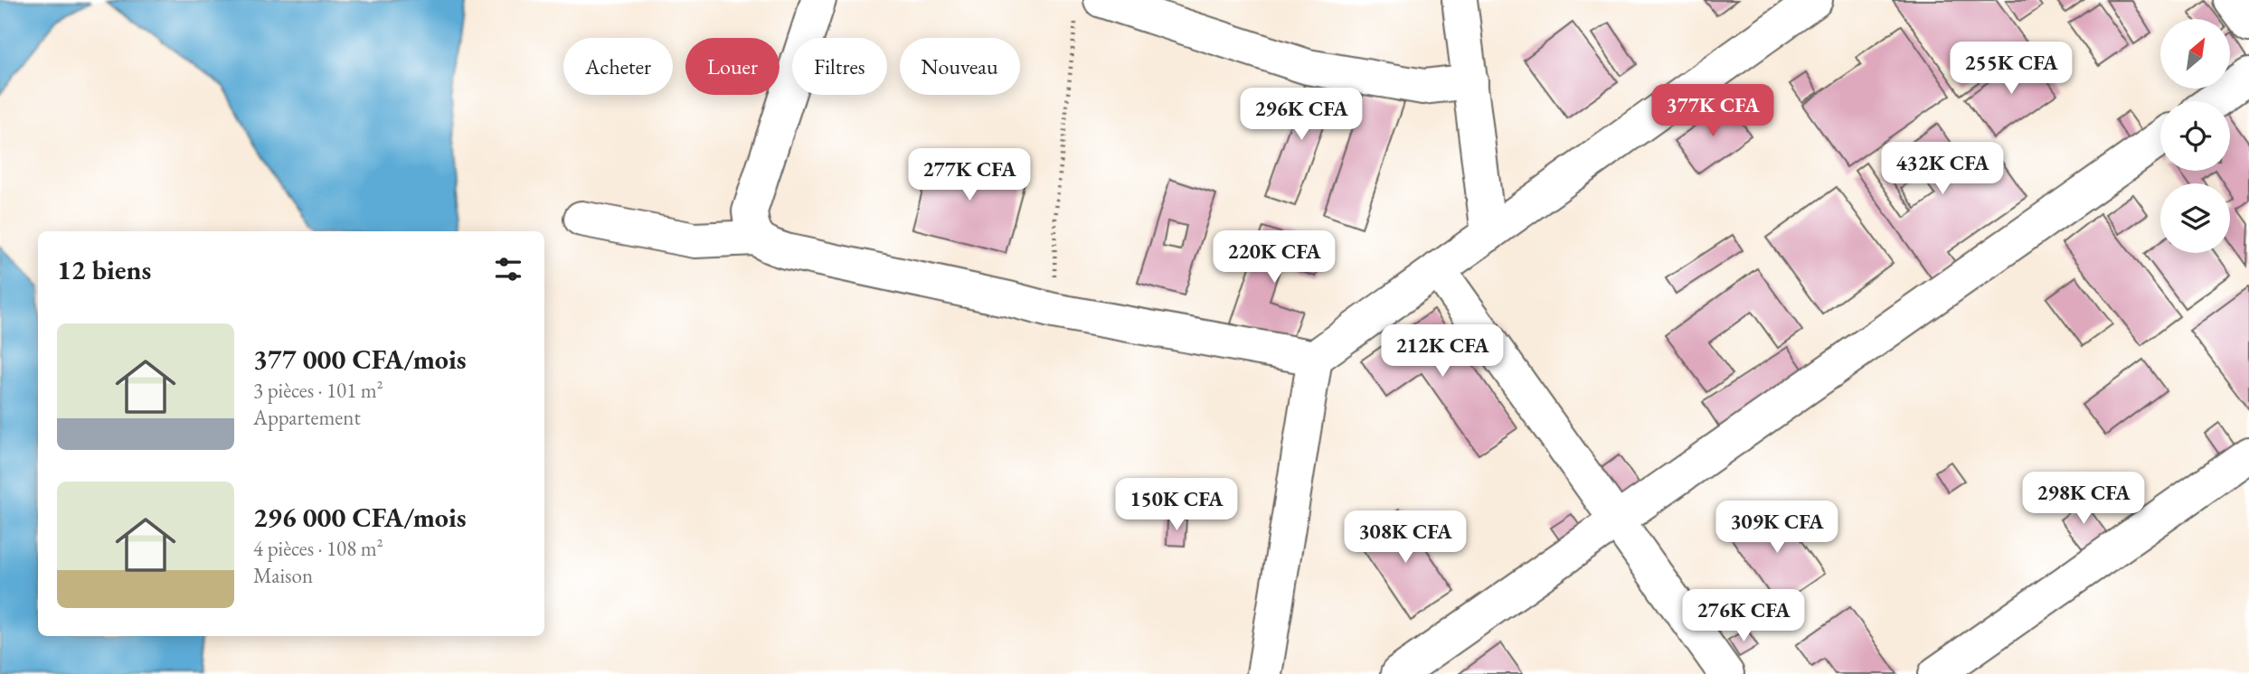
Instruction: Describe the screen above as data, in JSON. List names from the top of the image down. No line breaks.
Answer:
{"north":"top right","page":{"chip":["Acheter","Louer","Filtres","Nouveau"],"price":["255K CFA","377K CFA","296K CFA","432K CFA","277K CFA","220K CFA","212K CFA","298K CFA","150K CFA","309K CFA","308K CFA","276K CFA"],"heading":"12 biens","list":[{"name":"377 000 CFA/mois","note":"3 pièces · 101 m² · Appartement"},{"name":"296 000 CFA/mois","note":"4 pièces · 108 m² · Maison"}]}}
